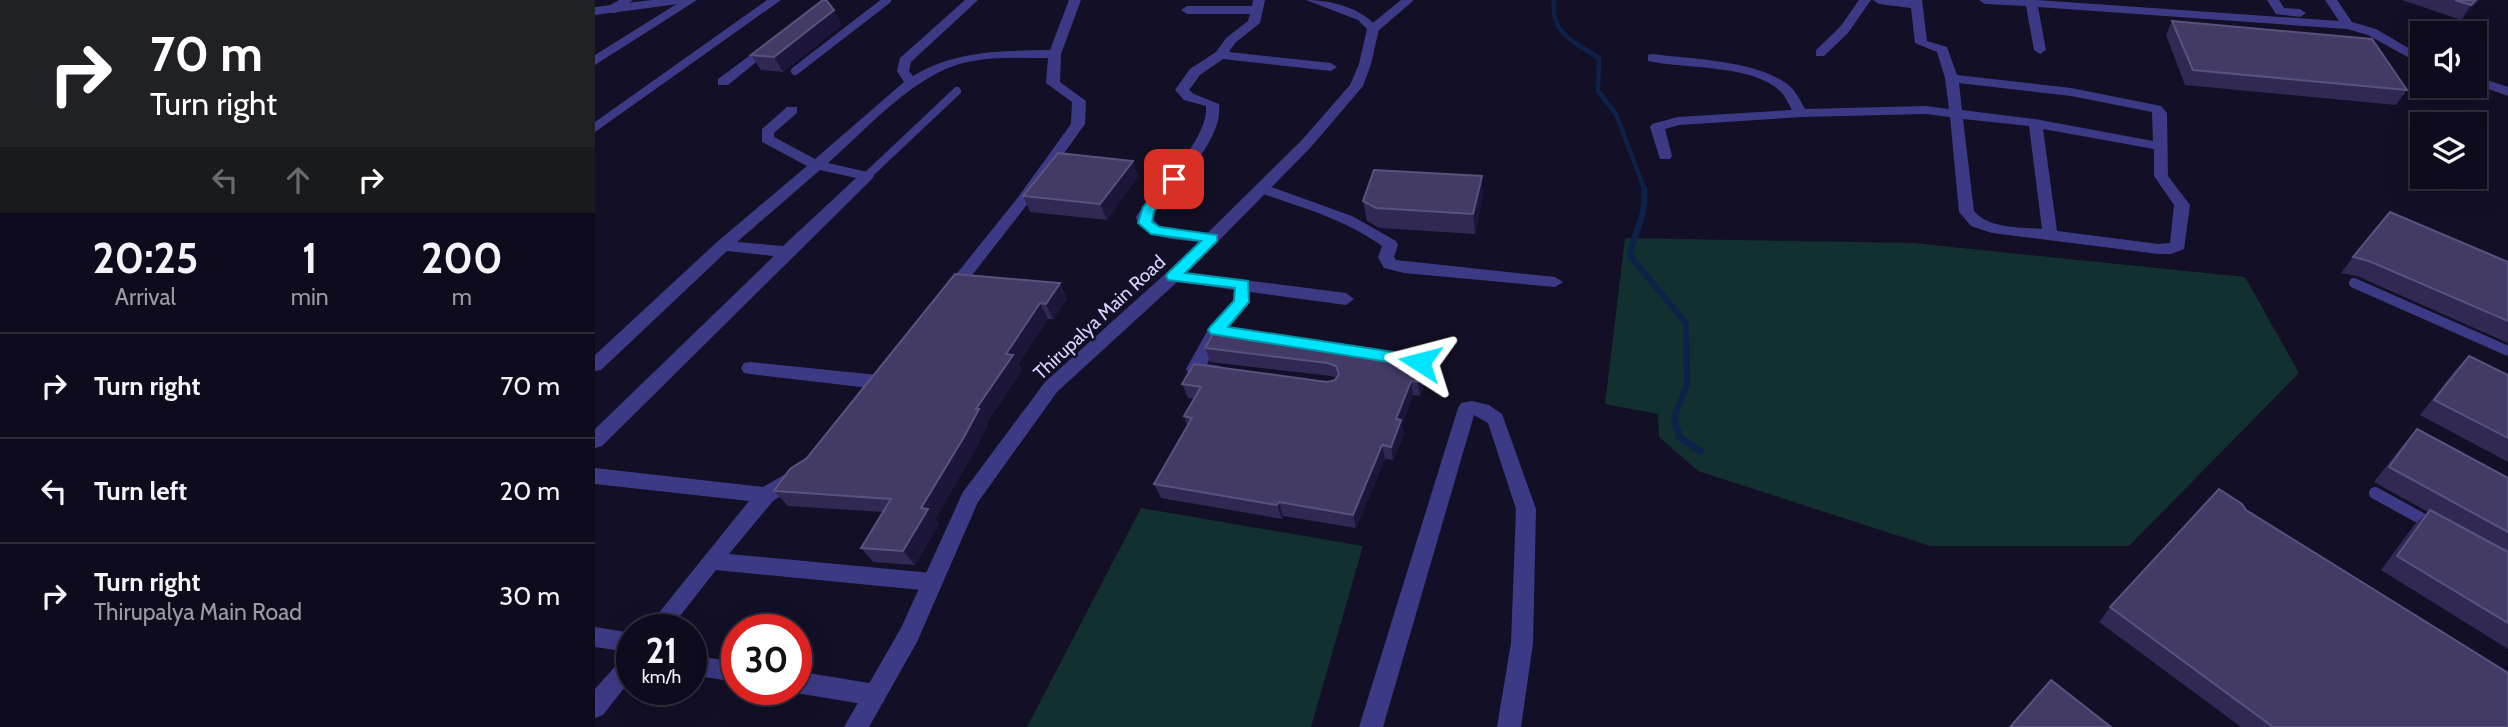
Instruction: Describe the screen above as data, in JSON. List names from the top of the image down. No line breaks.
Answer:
{"streets":{"street":["Thirupalya Main Road"]},"page":{"turn":["70 m","Turn right"],"eta":["20:25","Arrival","1","min","200","m"],"list":[{"name":"Turn right","value":"70 m"},{"name":"Turn left","value":"20 m"},{"name":"Turn right","note":"Thirupalya Main Road","value":"30 m"}],"speed":"21 km/h","limit":"30"}}
